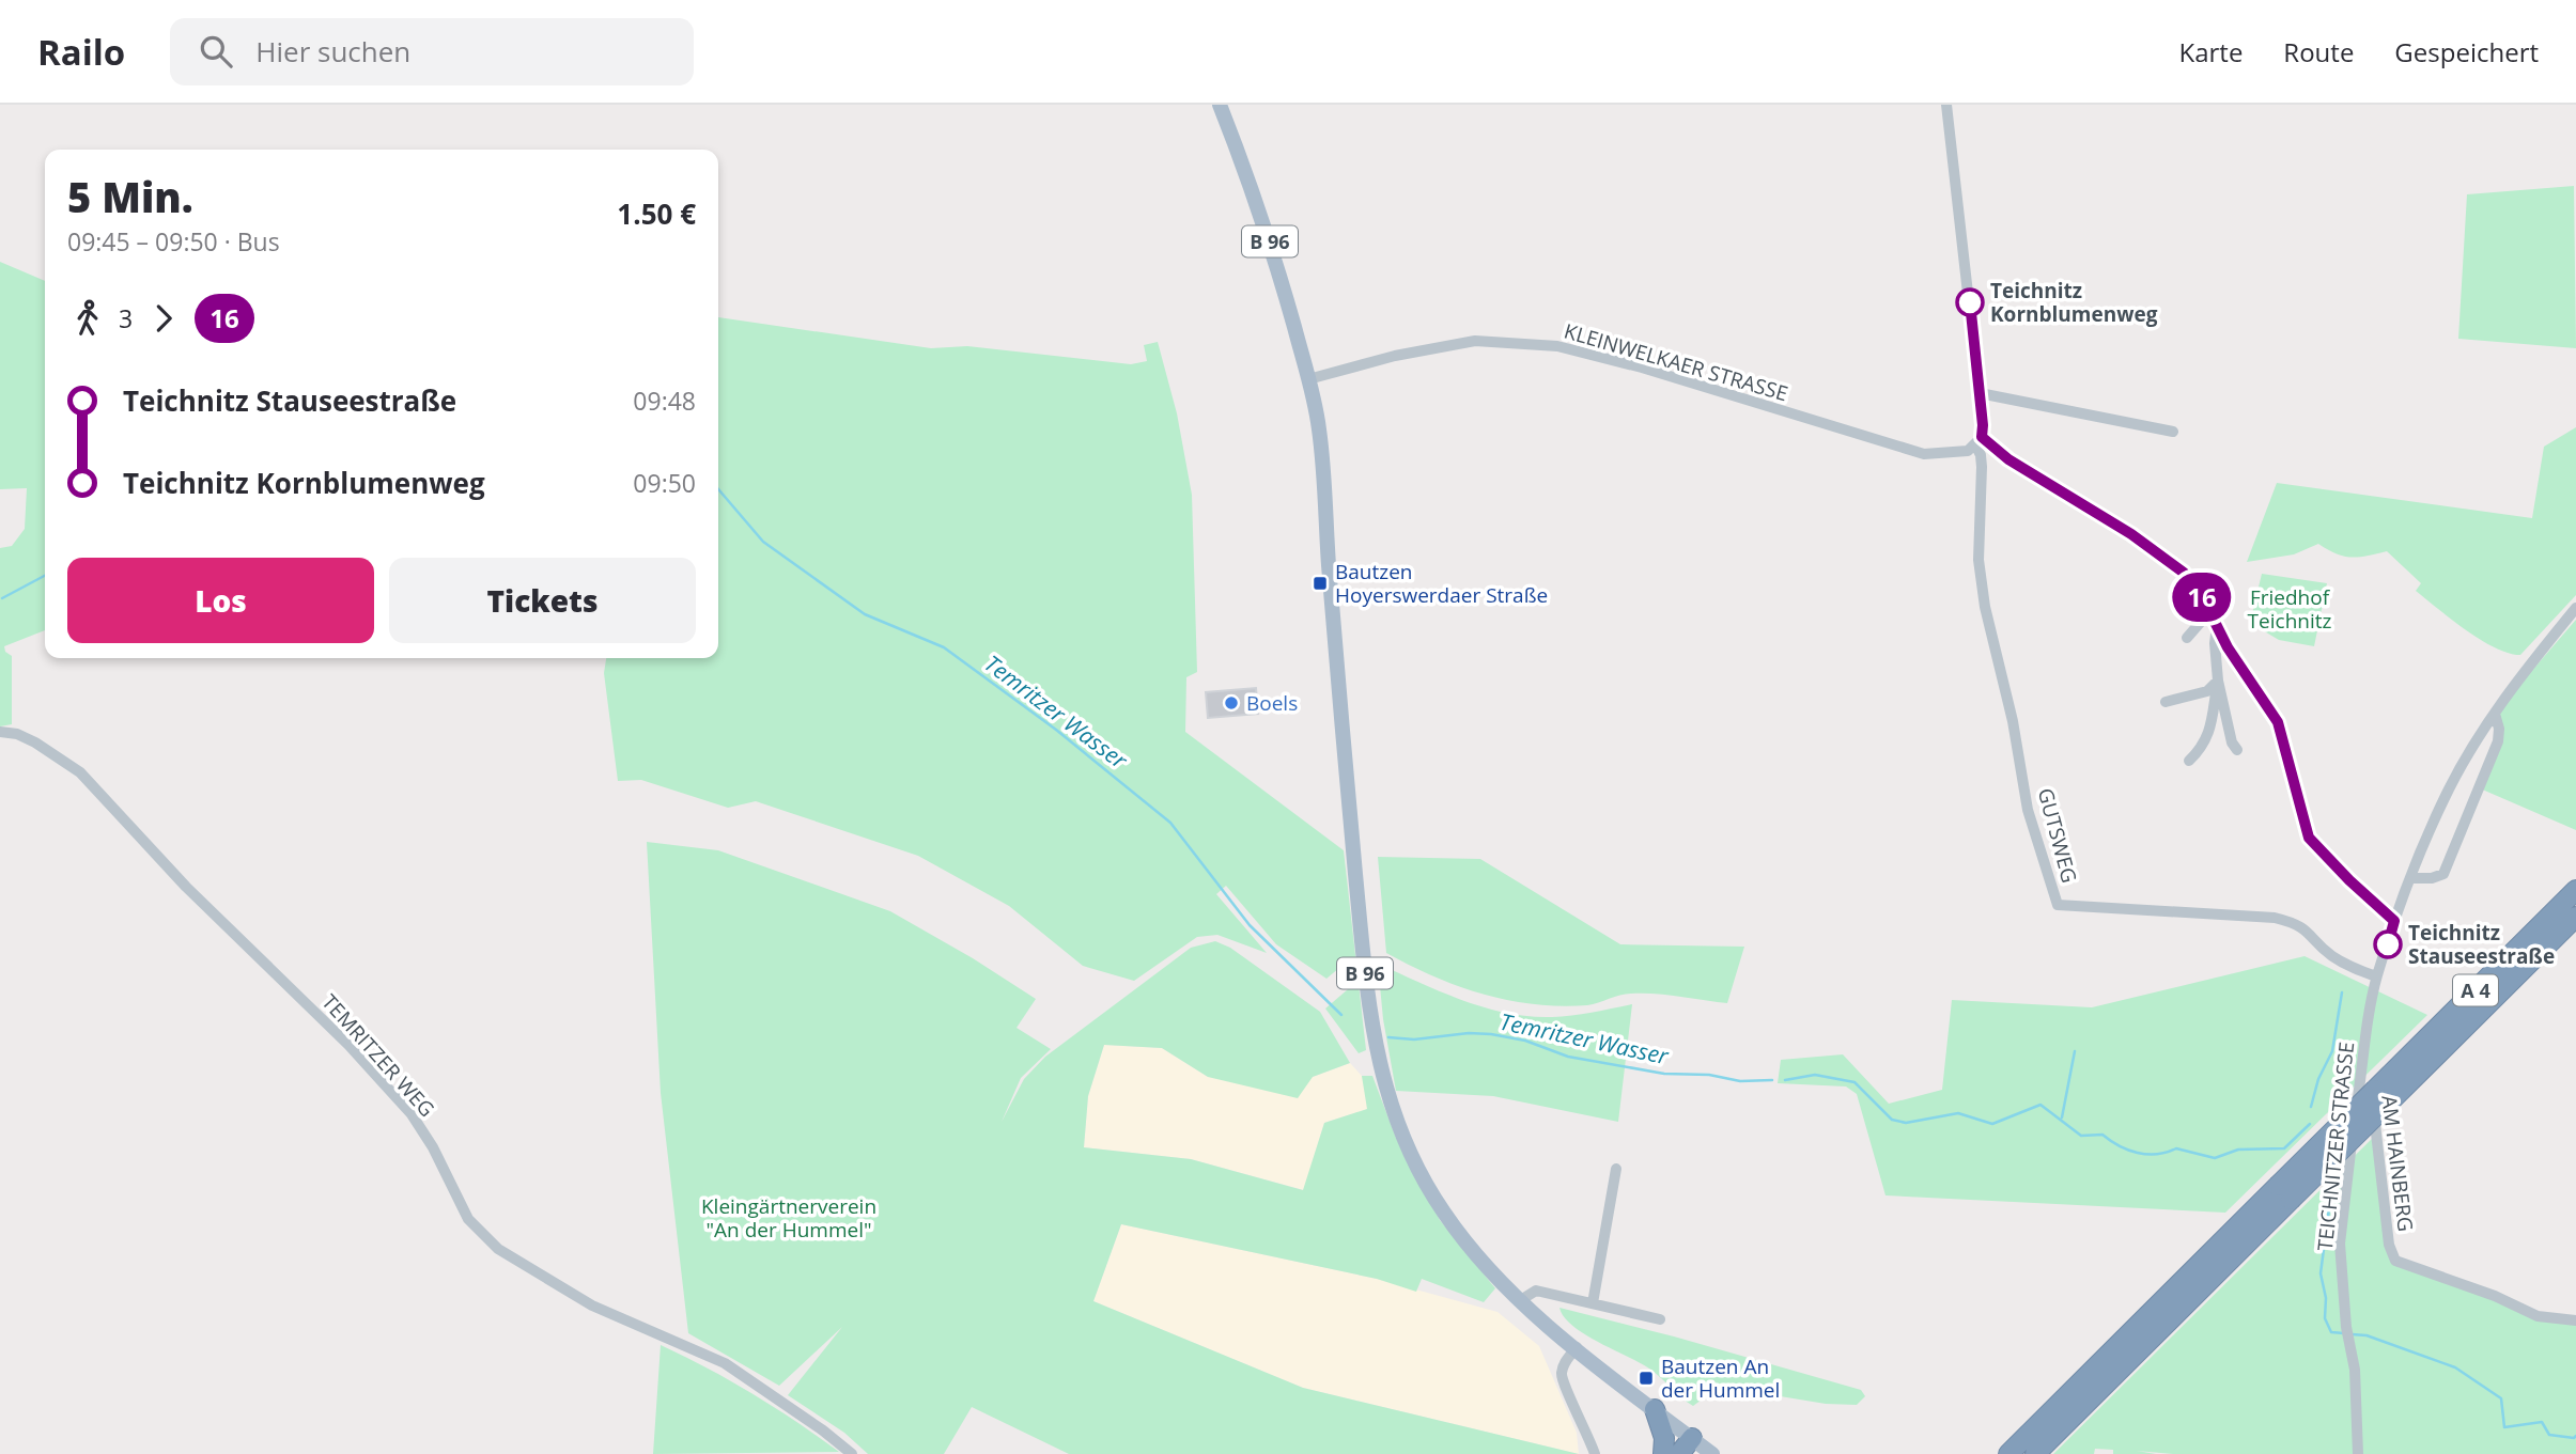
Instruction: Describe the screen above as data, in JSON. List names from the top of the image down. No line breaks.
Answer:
{"streets":{"highway":["A 4"],"main road":["B 96"],"street":["KLEINWELKAER STRASSE","GUTSWEG","TEMRITZER WEG","TEICHNITZER STRASSE","AM HAINBERG"]},"crossings":[["B 96","KLEINWELKAER STRASSE"],["KLEINWELKAER STRASSE","GUTSWEG"],["GUTSWEG","TEICHNITZER STRASSE"],["TEICHNITZER STRASSE","AM HAINBERG"]],"water":["Temritzer Wasser"],"parks":["Friedhof Teichnitz","Kleingärtnerverein \"An der Hummel\""],"places":{"other":["Teichnitz Kornblumenweg","Boels","Teichnitz Stauseestraße"],"transit":["Bautzen Hoyerswerdaer Straße","Bautzen An der Hummel"]},"lines":["bus line 16"],"page":{"header":"Railo","search":"Hier suchen","nav":["Karte","Route","Gespeichert"],"on_map":"16","heading":["5 Min.","09:45 – 09:50 · Bus","1.50 €"],"legs":["3","16"],"list":[{"name":"Teichnitz Stauseestraße","value":"09:48"},{"name":"Teichnitz Kornblumenweg","value":"09:50"}],"buttons":["Los","Tickets"]}}
